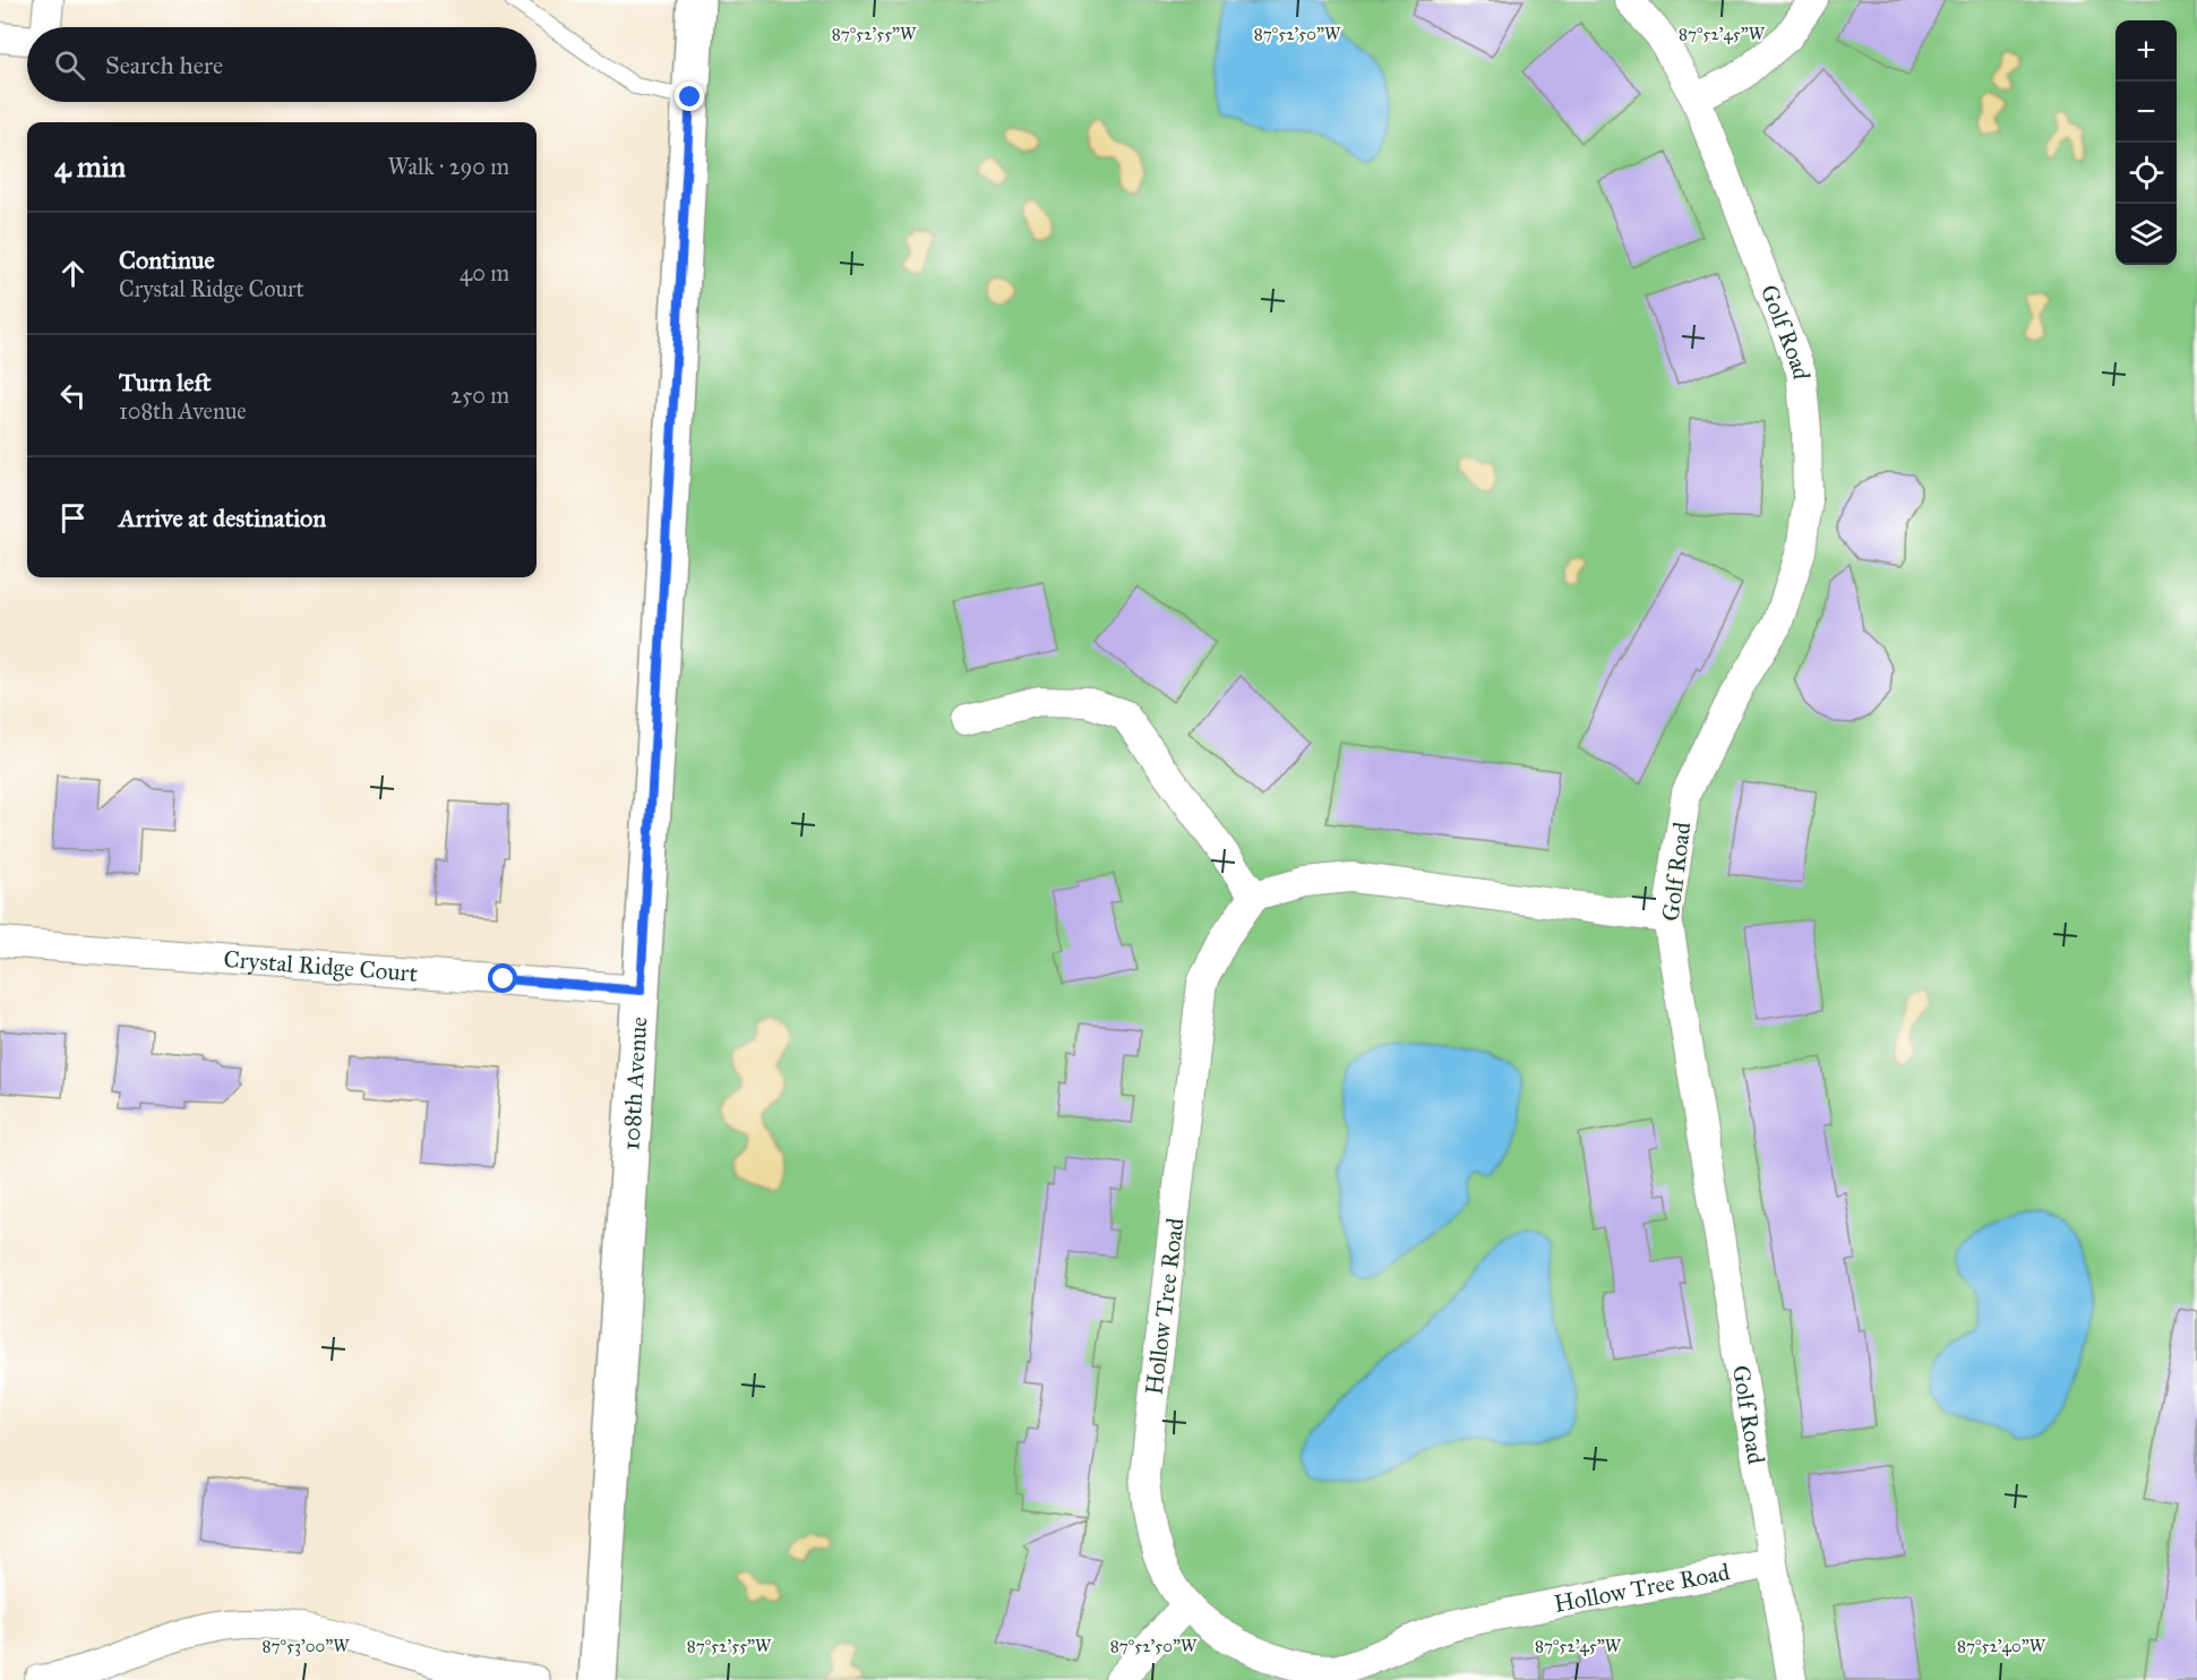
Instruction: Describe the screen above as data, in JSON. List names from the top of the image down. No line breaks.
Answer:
{"streets":{"street":["Golf Road","Crystal Ridge Court","108th Avenue","Hollow Tree Road"]},"crossings":[["Golf Road","Hollow Tree Road"],["Crystal Ridge Court","108th Avenue"]],"page":{"map_buttons":["+","−"],"search":"Search here","heading":["4 min","Walk · 290 m"],"list":[["Continue","Crystal Ridge Court","40 m"],["Turn left","108th Avenue","250 m"],"Arrive at destination"]},"coordinates":["87°52'55\"W","87°52'50\"W","87°52'45\"W","87°53'00\"W","87°52'40\"W"]}
